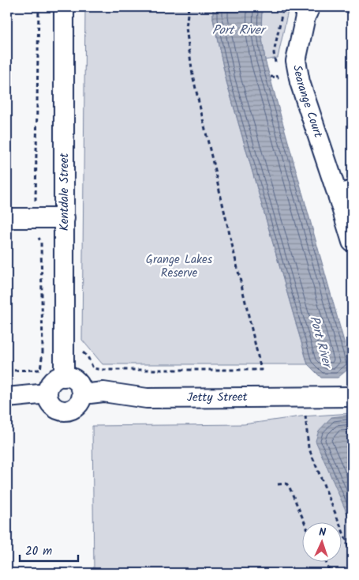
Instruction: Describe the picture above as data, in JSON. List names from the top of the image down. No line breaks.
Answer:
{"streets":{"street":["Searange Court","Kentdale Street","Jetty Street"]},"crossings":[["Kentdale Street","Jetty Street"]],"water":["Port River"],"parks":["Grange Lakes Reserve"],"scale_bar":"20 m","north":"top"}
